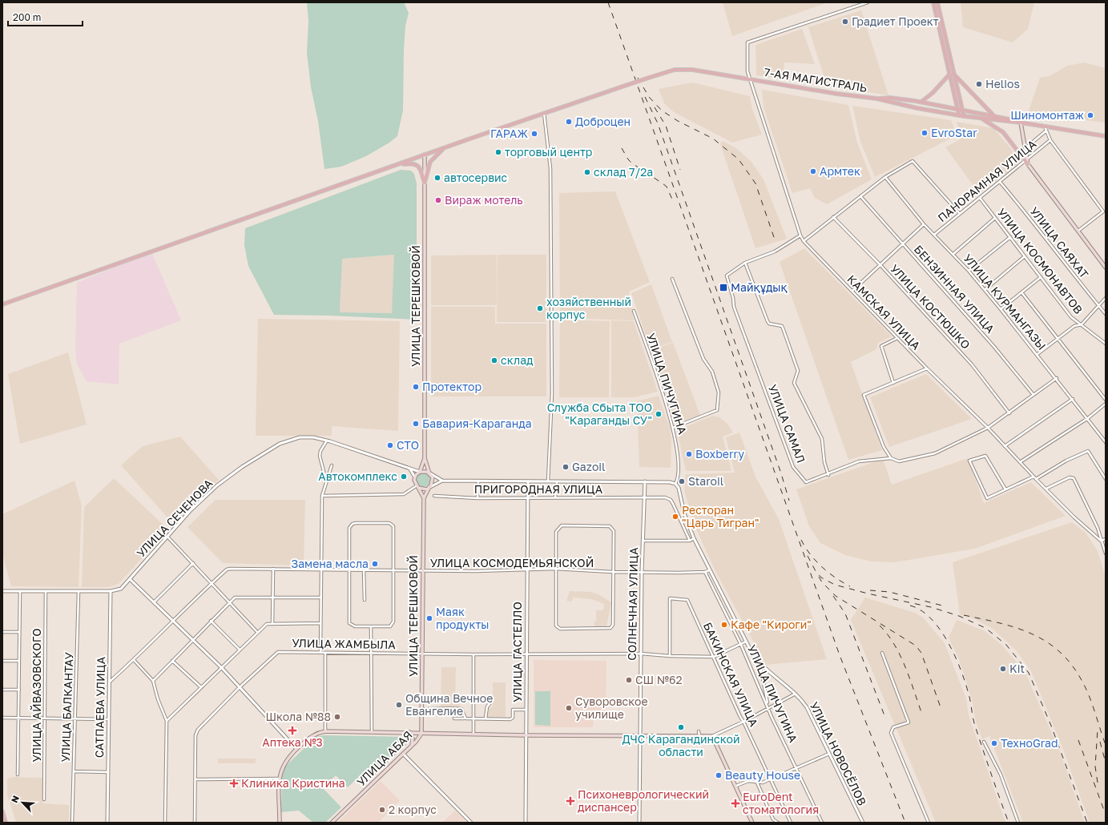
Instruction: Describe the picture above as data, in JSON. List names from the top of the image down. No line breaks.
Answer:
{"streets":{"main road":["7-АЯ МАГИСТРАЛЬ","УЛИЦА ТЕРЕШКОВОЙ","УЛИЦА АБАЯ"],"street":["ПАНОРАМНАЯ УЛИЦА","УЛИЦА САЯХАТ","УЛИЦА КОСМОНАВТОВ","БЕНЗИННАЯ УЛИЦА","УЛИЦА КУРМАНГАЗЫ","УЛИЦА КОСТЮШКО","КАМСКАЯ УЛИЦА","УЛИЦА ПИЧУГИНА","УЛИЦА САМАЛ","ПРИГОРОДНАЯ УЛИЦА","УЛИЦА СЕЧЕНОВА","УЛИЦА КОСМОДЕМЬЯНСКОЙ","СОЛНЕЧНАЯ УЛИЦА","УЛИЦА ЖАМБЫЛА","УЛИЦА ГАСТЕЛЛО","БАКИНСКАЯ УЛИЦА","УЛИЦА АЙВАЗОВСКОГО","УЛИЦА БАЛКАНТАУ","САТПАЕВА УЛИЦА","УЛИЦА НОВОСЁЛОВ"]},"crossings":[["7-АЯ МАГИСТРАЛЬ","УЛИЦА ТЕРЕШКОВОЙ"],["7-АЯ МАГИСТРАЛЬ","КАМСКАЯ УЛИЦА"],["7-АЯ МАГИСТРАЛЬ","ПРИГОРОДНАЯ УЛИЦА"],["ПАНОРАМНАЯ УЛИЦА","УЛИЦА САЯХАТ"],["ПАНОРАМНАЯ УЛИЦА","УЛИЦА КОСМОНАВТОВ"],["ПАНОРАМНАЯ УЛИЦА","УЛИЦА КУРМАНГАЗЫ"],["УЛИЦА ТЕРЕШКОВОЙ","УЛИЦА КОСМОДЕМЬЯНСКОЙ"],["УЛИЦА ТЕРЕШКОВОЙ","УЛИЦА ЖАМБЫЛА"],["УЛИЦА ТЕРЕШКОВОЙ","УЛИЦА АБАЯ"],["УЛИЦА ПИЧУГИНА","ПРИГОРОДНАЯ УЛИЦА"],["УЛИЦА ПИЧУГИНА","УЛИЦА КОСМОДЕМЬЯНСКОЙ"],["УЛИЦА ПИЧУГИНА","УЛИЦА ЖАМБЫЛА"],["ПРИГОРОДНАЯ УЛИЦА","СОЛНЕЧНАЯ УЛИЦА"],["ПРИГОРОДНАЯ УЛИЦА","УЛИЦА ГАСТЕЛЛО"],["УЛИЦА СЕЧЕНОВА","УЛИЦА АЙВАЗОВСКОГО"],["УЛИЦА СЕЧЕНОВА","УЛИЦА БАЛКАНТАУ"],["УЛИЦА СЕЧЕНОВА","САТПАЕВА УЛИЦА"],["УЛИЦА КОСМОДЕМЬЯНСКОЙ","СОЛНЕЧНАЯ УЛИЦА"],["УЛИЦА КОСМОДЕМЬЯНСКОЙ","УЛИЦА ГАСТЕЛЛО"],["УЛИЦА КОСМОДЕМЬЯНСКОЙ","САТПАЕВА УЛИЦА"],["УЛИЦА КОСМОДЕМЬЯНСКОЙ","УЛИЦА НОВОСЁЛОВ"],["СОЛНЕЧНАЯ УЛИЦА","УЛИЦА ЖАМБЫЛА"],["УЛИЦА ЖАМБЫЛА","УЛИЦА ГАСТЕЛЛО"],["УЛИЦА ЖАМБЫЛА","БАКИНСКАЯ УЛИЦА"],["УЛИЦА ЖАМБЫЛА","УЛИЦА НОВОСЁЛОВ"]],"places":{"other":["Градиет Проект","Helios","Шиномонтаж","Доброцен","EvroStar","ГАРАЖ","торговый центр","Армтек","склад 7/2а","автосервис","Вираж мотель","хозяйственный корпус","склад","Протектор","Служба Сбыта ТОО \"Караганды СУ\"","Бавария-Караганда","СТО","Boxberry","Gazoil","Автокомплекс","Staroil","Ресторан \"Царь Тигран\"","Замена масла","Маяк продукты","Кафе \"Кироги\"","Kit","СШ №62","Община Вечное Евангелие","Суворовское училище","Школа №88","ДЧС Карагандинской области","ТехноGrad","Beauty House","2 корпус"],"transit":["Майқұдық"],"health":["Аптека №3","Клиника Кристина","Психоневрологический диспансер","EuroDent стоматология"]},"scale_bar":"200 m","north":"top left"}
